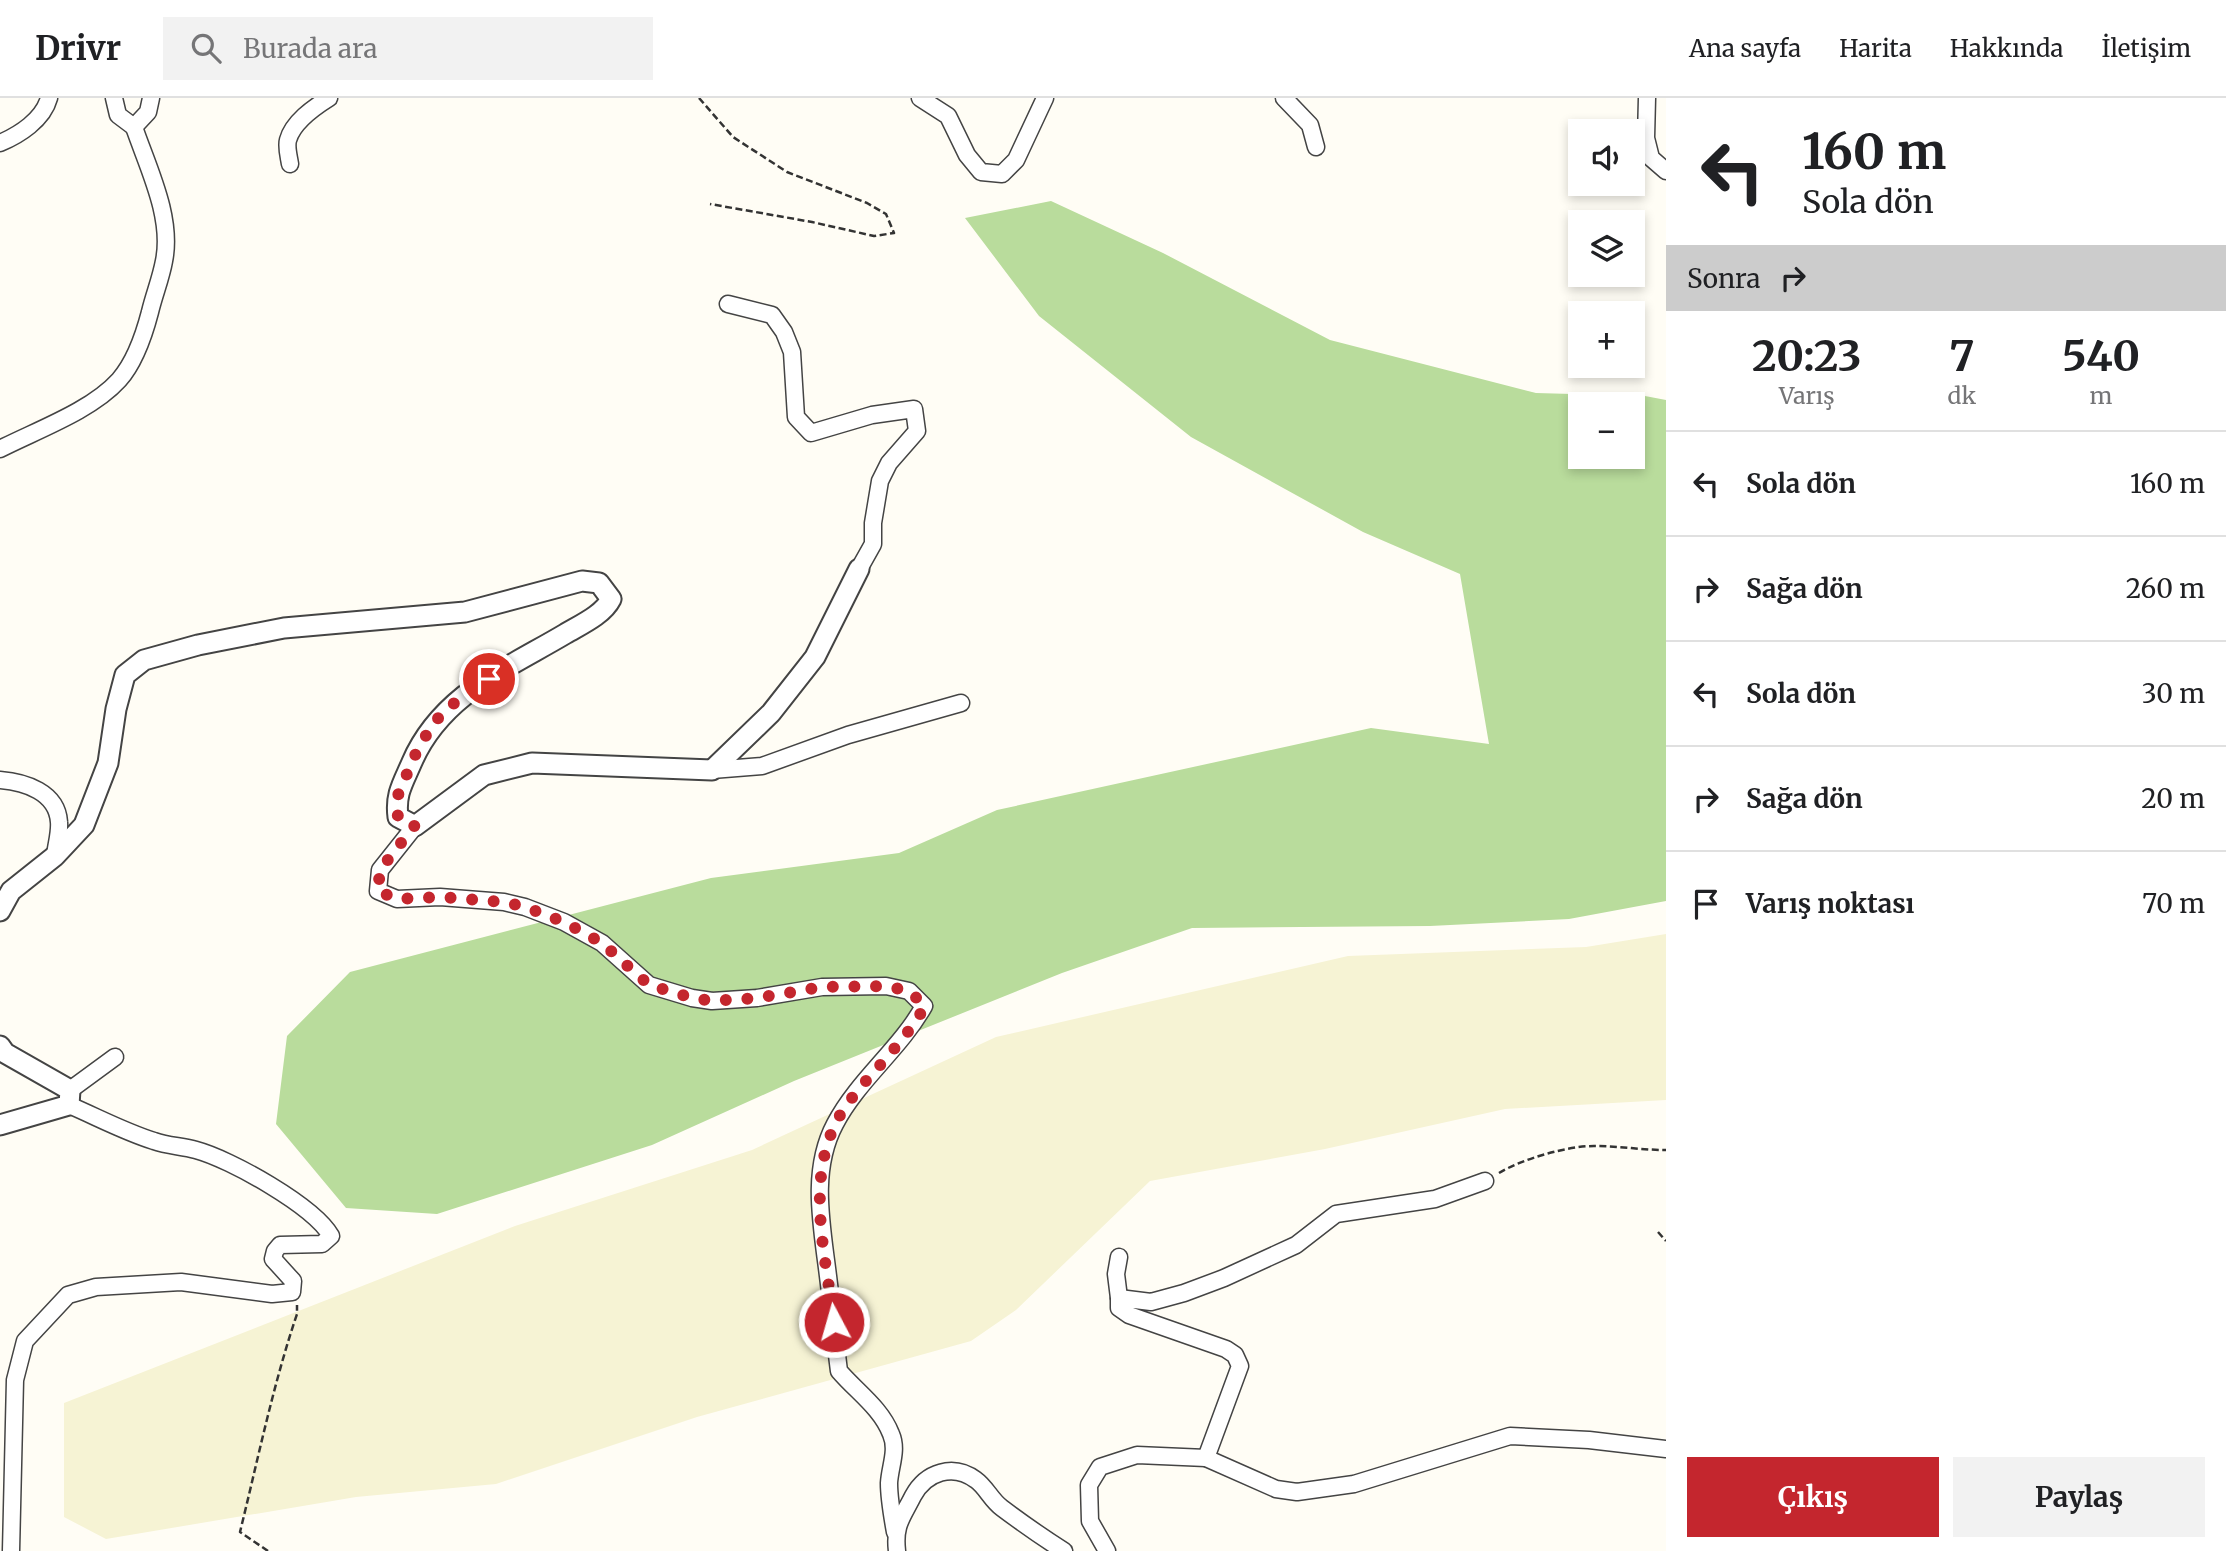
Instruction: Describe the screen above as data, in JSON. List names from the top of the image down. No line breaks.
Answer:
{"page":{"header":"Drivr","search":"Burada ara","nav":["Ana sayfa","Harita","Hakkında","İletişim"],"turn":["160 m","Sola dön"],"map_buttons":["+","−"],"then":"Sonra","eta":["20:23","Varış","7","dk","540","m"],"list":[{"name":"Sola dön","value":"160 m"},{"name":"Sağa dön","value":"260 m"},{"name":"Sola dön","value":"30 m"},{"name":"Sağa dön","value":"20 m"},{"name":"Varış noktası","value":"70 m"}],"buttons":["Çıkış","Paylaş"]}}
